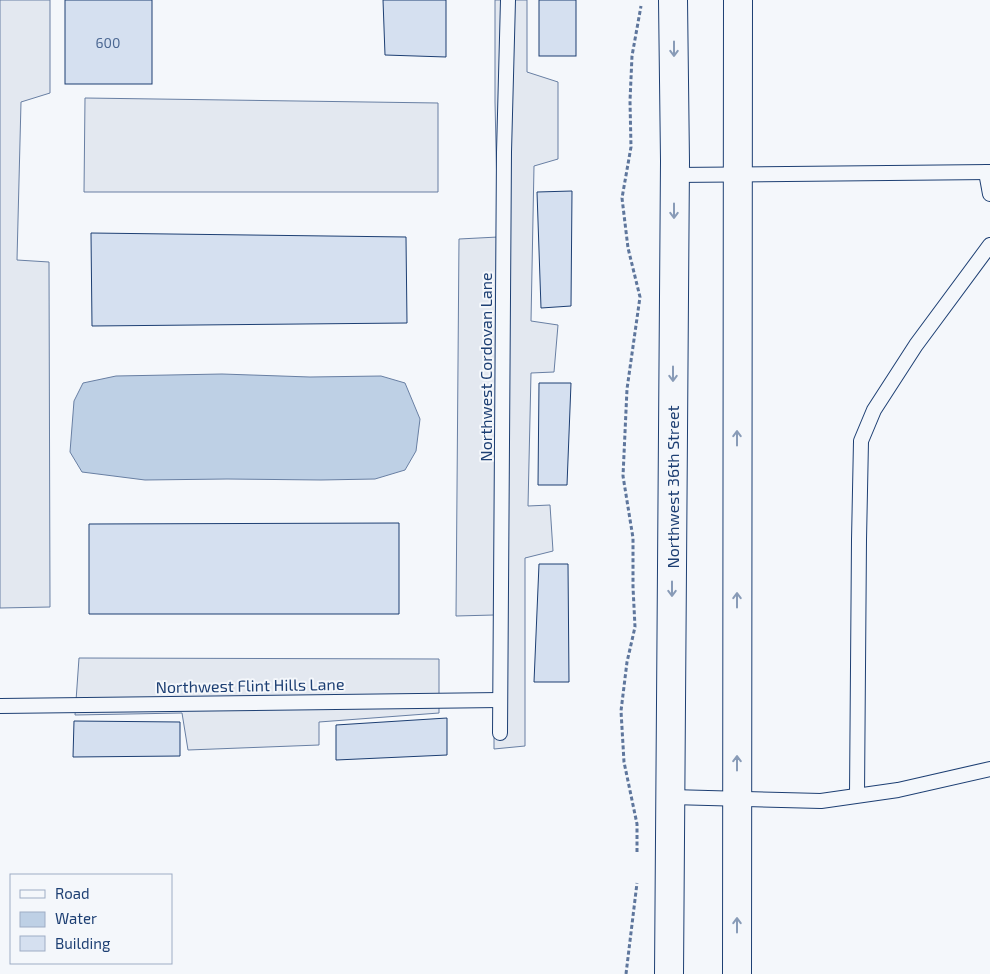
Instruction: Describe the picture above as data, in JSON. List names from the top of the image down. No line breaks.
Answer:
{"streets":{"main road":["Northwest 36th Street"],"lane":["Northwest Cordovan Lane","Northwest Flint Hills Lane"]},"crossings":[["Northwest Cordovan Lane","Northwest Flint Hills Lane"]],"house_numbers":["600"],"legend":["Road","Water","Building"]}
